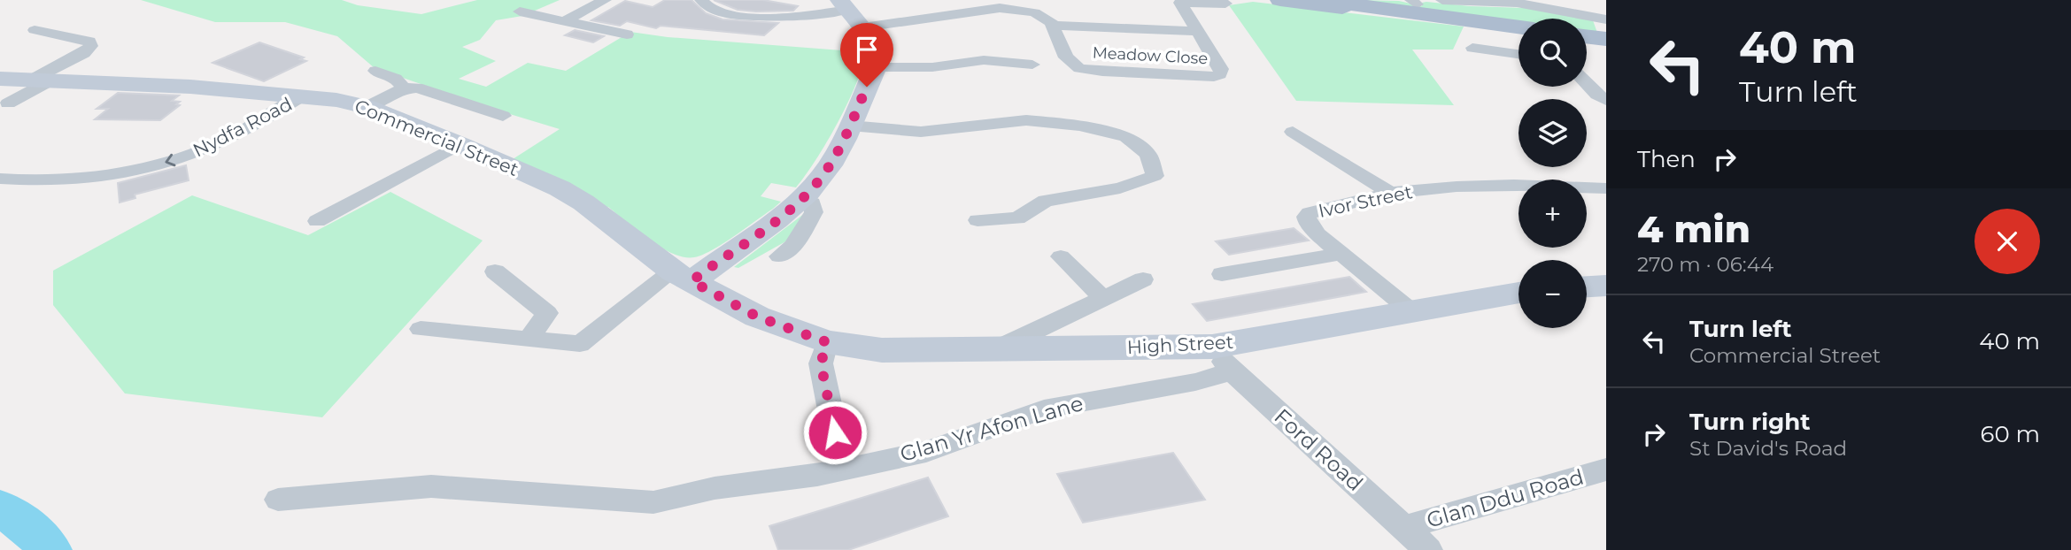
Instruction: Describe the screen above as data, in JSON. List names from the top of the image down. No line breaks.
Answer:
{"streets":{"main road":["Commercial Street","High Street"],"street":["Meadow Close","Nydfa Road","Ivor Street","Glan Yr Afon Lane","Ford Road","Glan Ddu Road"]},"crossings":[["Nydfa Road","Commercial Street"],["Commercial Street","High Street"],["Ivor Street","High Street"],["High Street","Glan Yr Afon Lane"],["High Street","Ford Road"],["Glan Yr Afon Lane","Ford Road"],["Ford Road","Glan Ddu Road"]],"one_way":["Nydfa Road"],"page":{"turn":["40 m","Turn left"],"map_buttons":["+","−"],"then":"Then","heading":["4 min","270 m · 06:44"],"list":[{"name":"Turn left","note":"Commercial Street","value":"40 m"},{"name":"Turn right","note":"St David's Road","value":"60 m"}]}}
